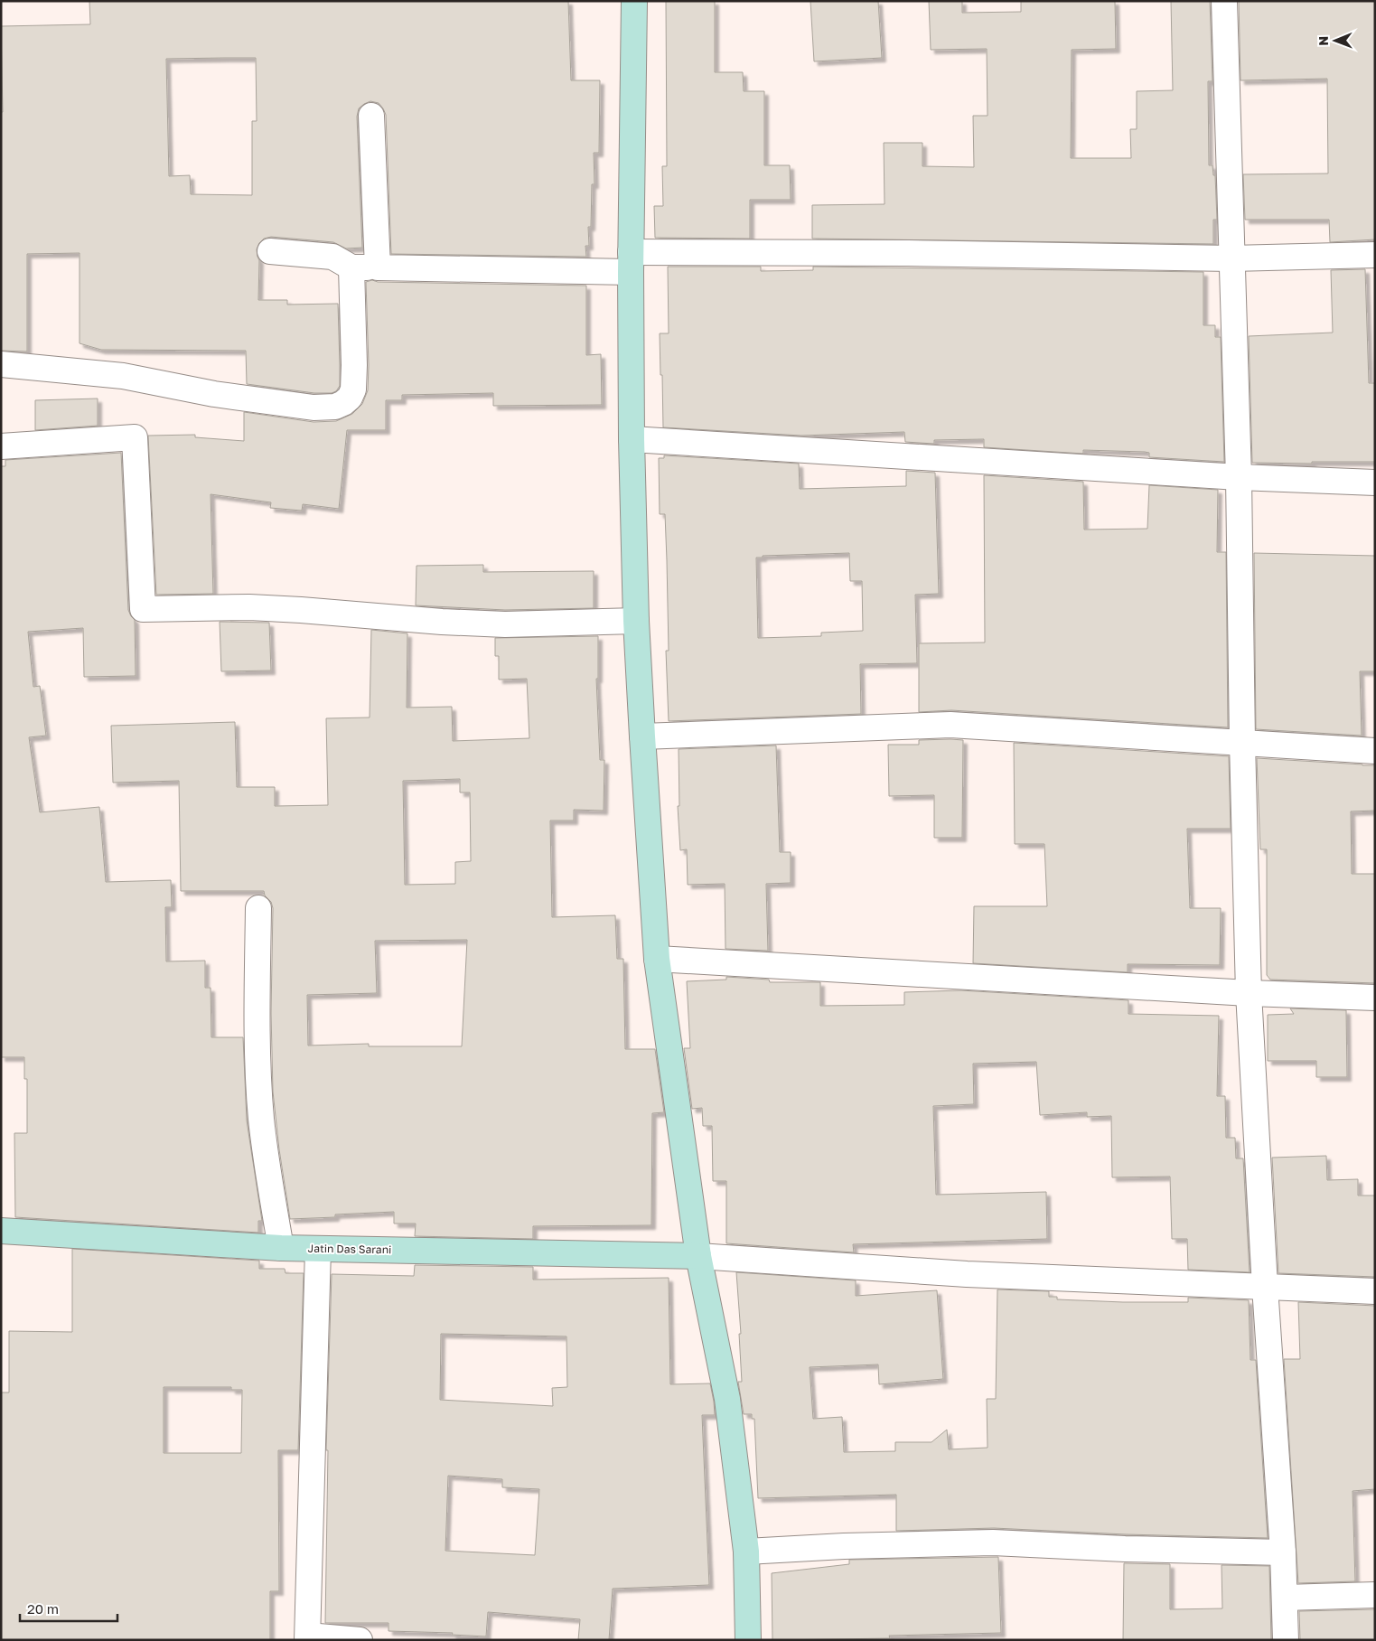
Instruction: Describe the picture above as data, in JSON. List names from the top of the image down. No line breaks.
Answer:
{"streets":{"street":["Jatin Das Sarani"]},"scale_bar":"20 m","north":"left"}
